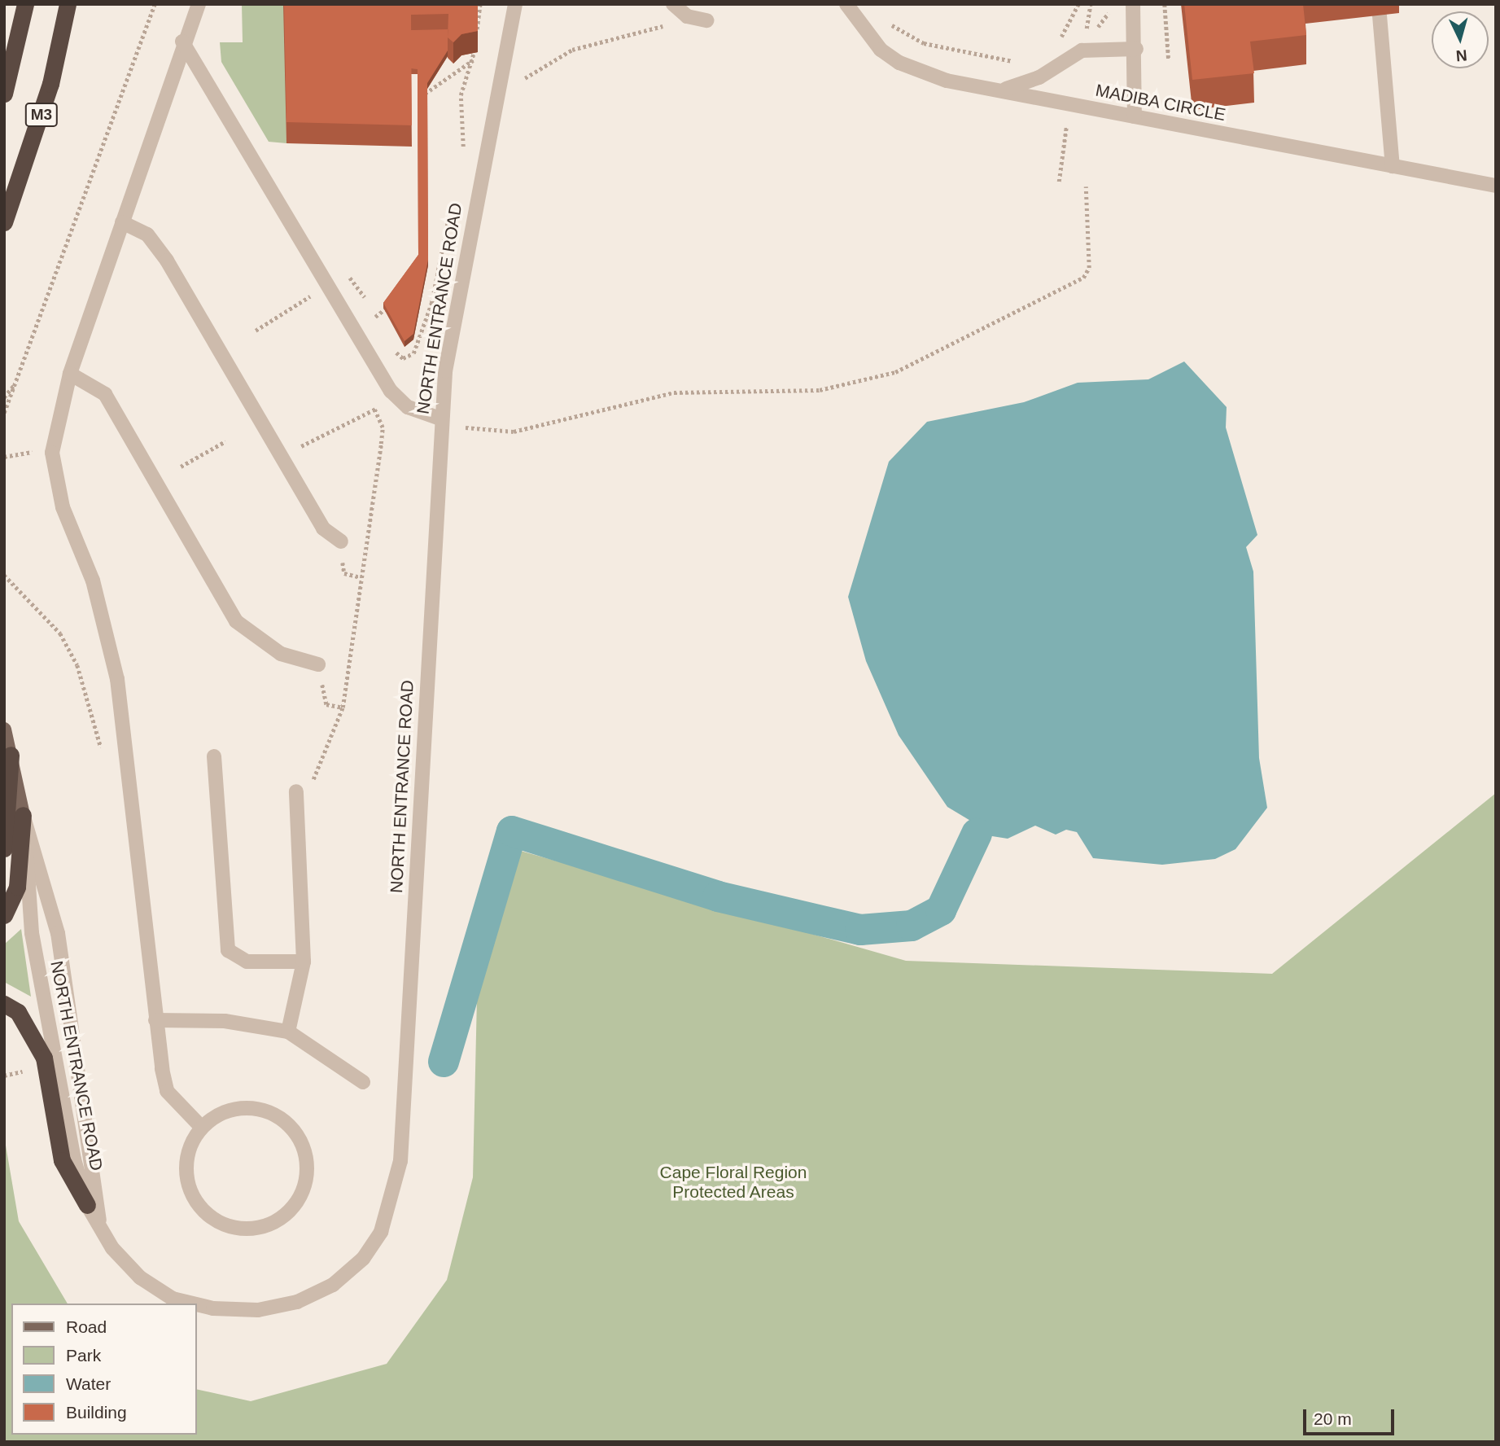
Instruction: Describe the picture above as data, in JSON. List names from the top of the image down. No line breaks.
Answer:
{"streets":{"highway":["M3"],"street":["MADIBA CIRCLE","NORTH ENTRANCE ROAD"]},"parks":["Cape Floral Region Protected Areas"],"legend":["Road","Park","Water","Building"],"scale_bar":"20 m","north":"bottom"}
